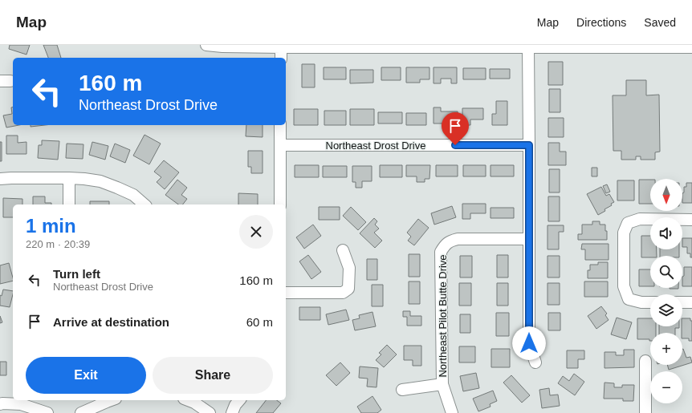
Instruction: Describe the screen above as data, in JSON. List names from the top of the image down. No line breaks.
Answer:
{"streets":{"street":["Northeast Drost Drive","Northeast Pilot Butte Drive"]},"north":"bottom","page":{"header":"Map","nav":["Map","Directions","Saved"],"turn":["160 m","Northeast Drost Drive"],"map_buttons":["+","−"],"heading":["1 min","220 m · 20:39"],"list":[{"name":"Turn left","note":"Northeast Drost Drive","value":"160 m"},{"name":"Arrive at destination","value":"60 m"}],"buttons":["Exit","Share"]}}
